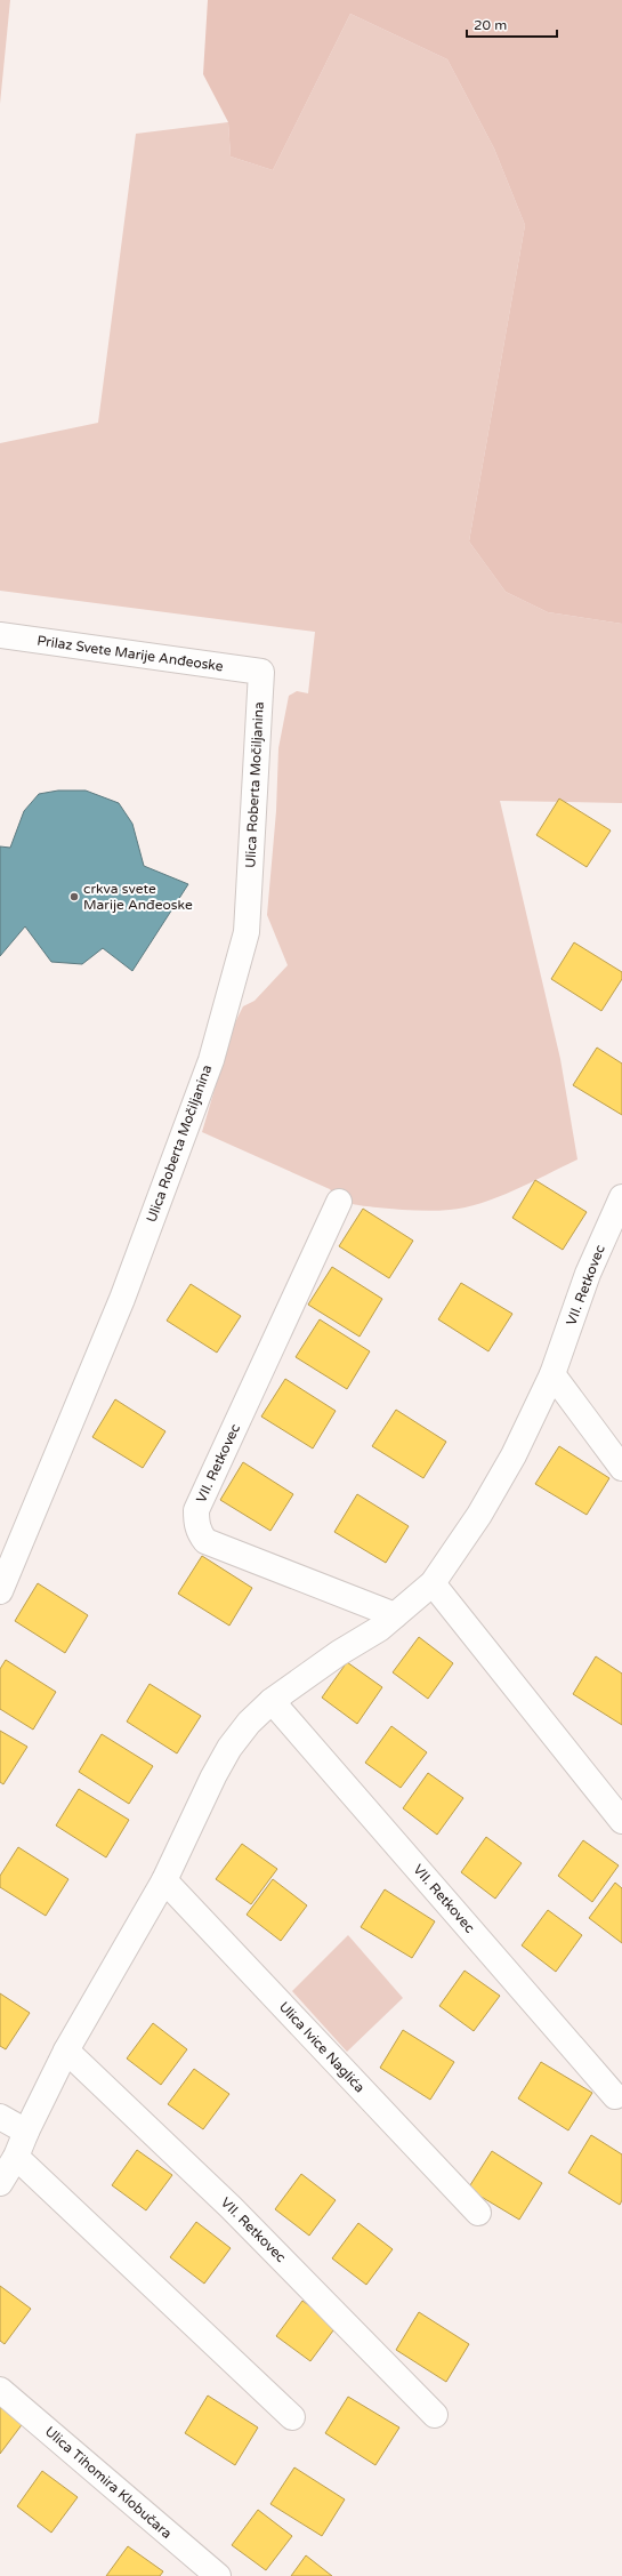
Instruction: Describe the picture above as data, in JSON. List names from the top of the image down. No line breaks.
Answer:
{"streets":{"street":["Prilaz Svete Marije Anđeoske","Ulica Roberta Močiljanina","VII. Retkovec","Ulica Ivice Naglića","Ulica Tihomira Klobučara"]},"crossings":[["Prilaz Svete Marije Anđeoske","Ulica Roberta Močiljanina"],["VII. Retkovec","Ulica Ivice Naglića"]],"places":["crkva svete Marije Anđeoske"],"scale_bar":"20 m"}
